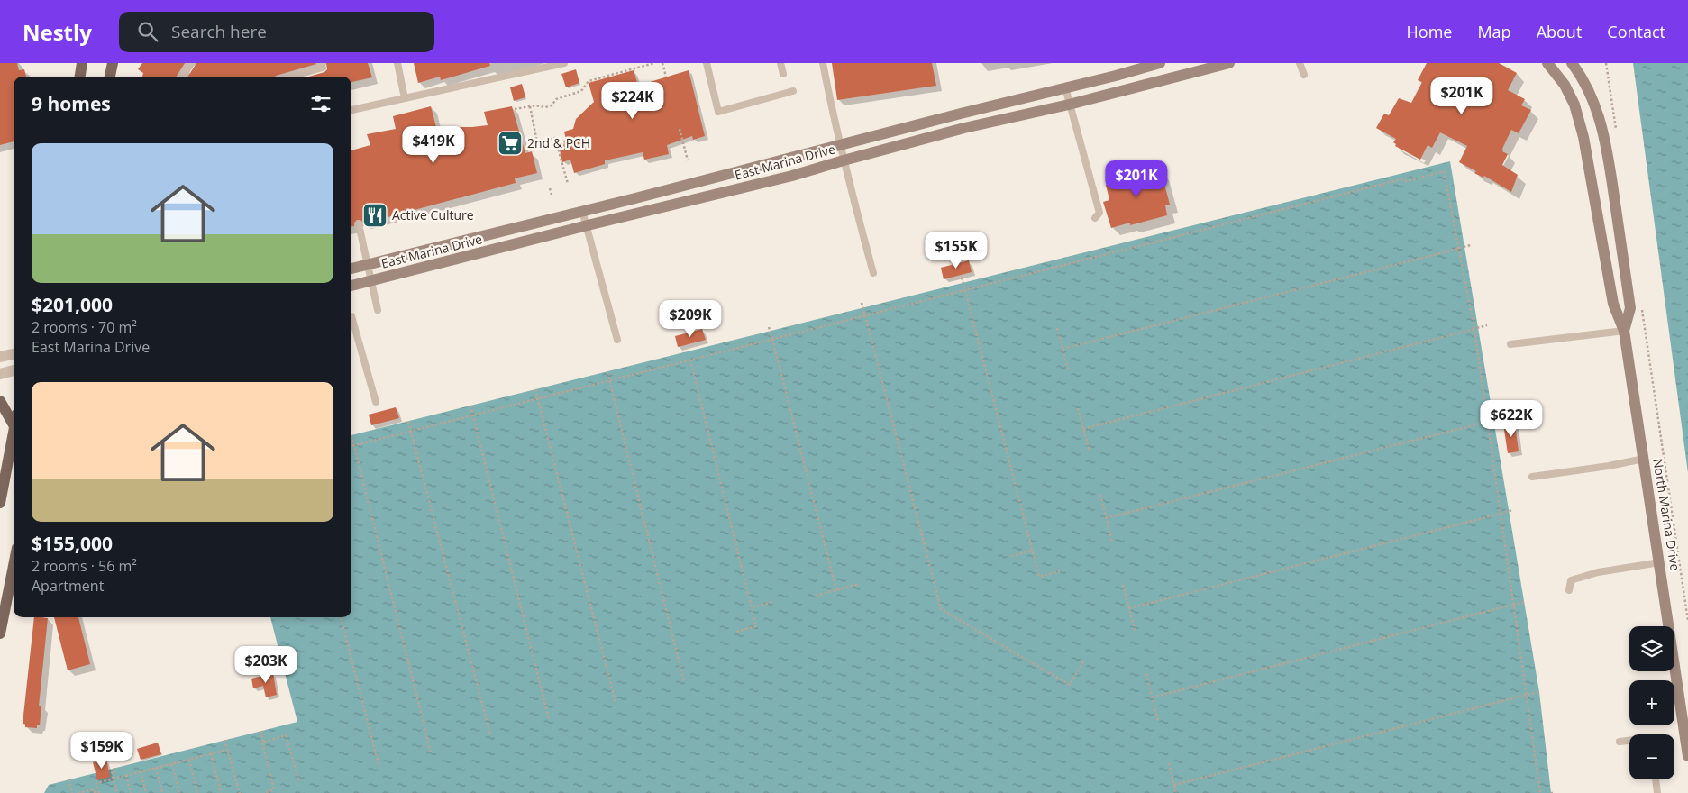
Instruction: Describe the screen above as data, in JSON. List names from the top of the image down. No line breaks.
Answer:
{"streets":{"main road":["East Marina Drive","North Marina Drive"]},"places":{"supermarket":["2nd & PCH"],"restaurant":["Active Culture"]},"page":{"header":"Nestly","search":"Search here","nav":["Home","Map","About","Contact"],"heading":"9 homes","price":["$201K","$224K","$419K","$201K","$155K","$209K","$622K","$203K","$159K"],"list":[{"name":"$201,000","note":"2 rooms · 70 m² · East Marina Drive"},{"name":"$155,000","note":"2 rooms · 56 m² · Apartment"}],"map_buttons":["+","−"]}}
